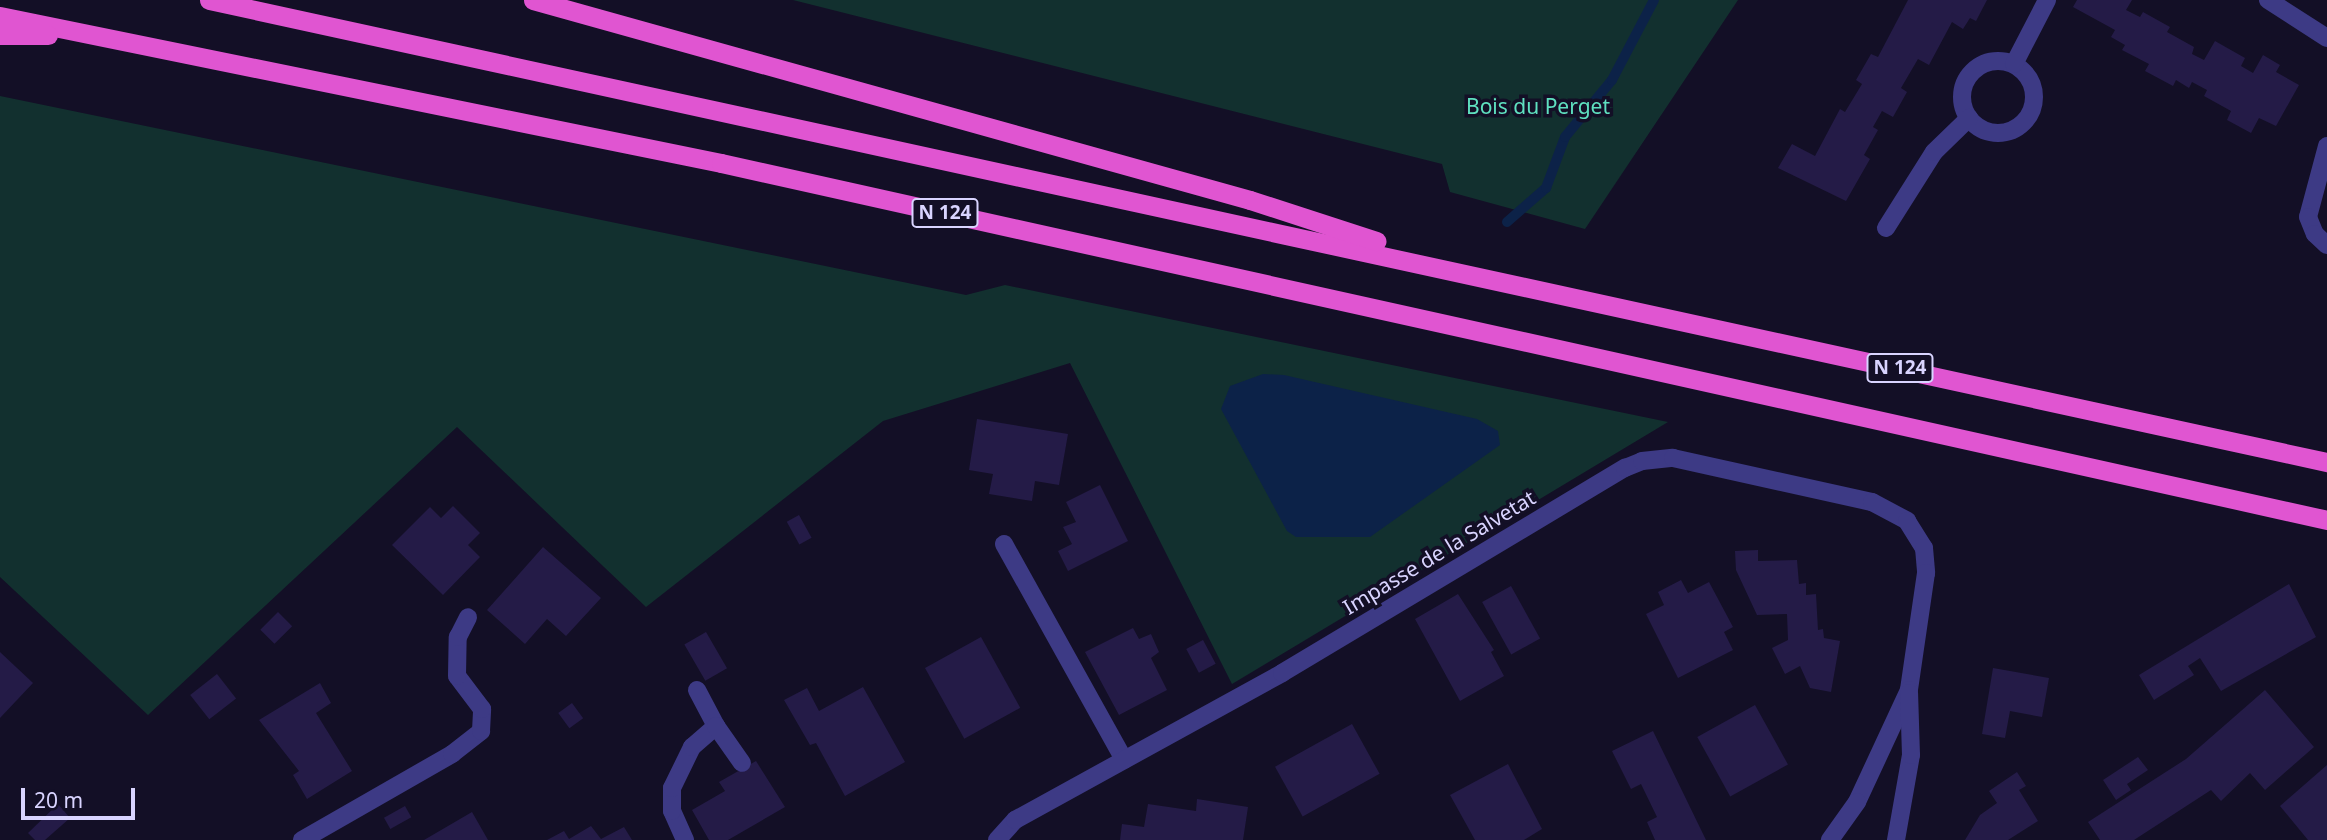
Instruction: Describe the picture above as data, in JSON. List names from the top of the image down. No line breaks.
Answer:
{"streets":{"highway":["N 124"],"street":["Impasse de la Salvetat"]},"parks":["Bois du Perget"],"scale_bar":"20 m"}
